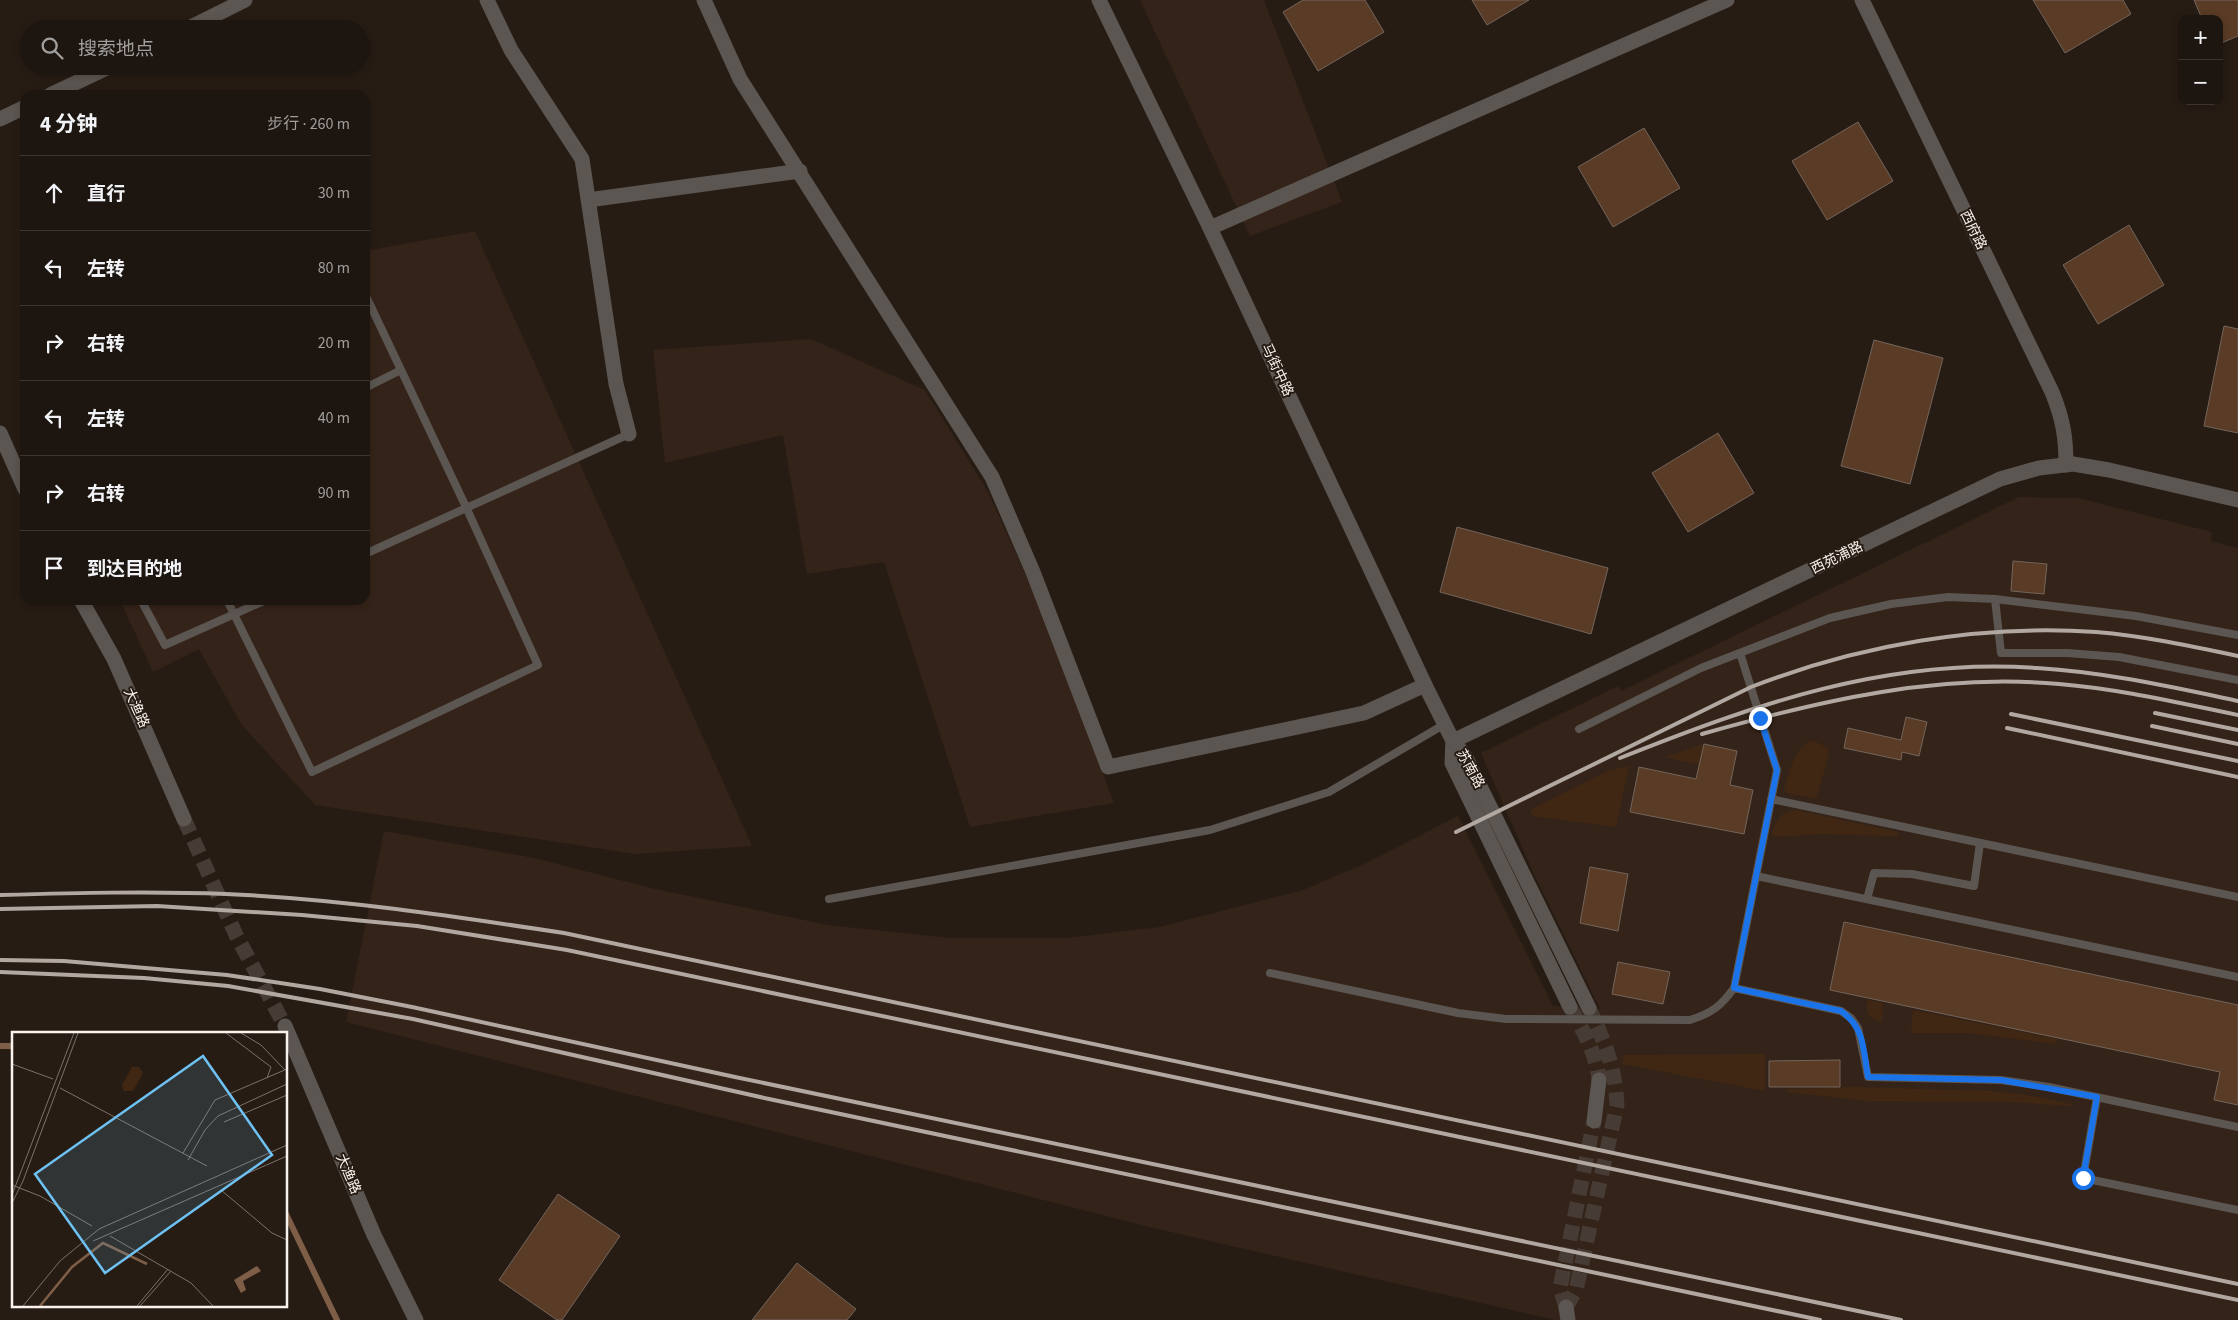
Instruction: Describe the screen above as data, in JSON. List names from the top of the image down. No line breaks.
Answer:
{"streets":{"street":["西府路","马街中路","西苑浦路","大渔路","苏南路"]},"crossings":[["西府路","西苑浦路"],["马街中路","西苑浦路"],["马街中路","苏南路"],["西苑浦路","苏南路"]],"page":{"map_buttons":["+","−"],"search":"搜索地点","heading":["4 分钟","步行 · 260 m"],"list":[["直行","30 m"],["左转","80 m"],["右转","20 m"],["左转","40 m"],["右转","90 m"],"到达目的地"]}}
